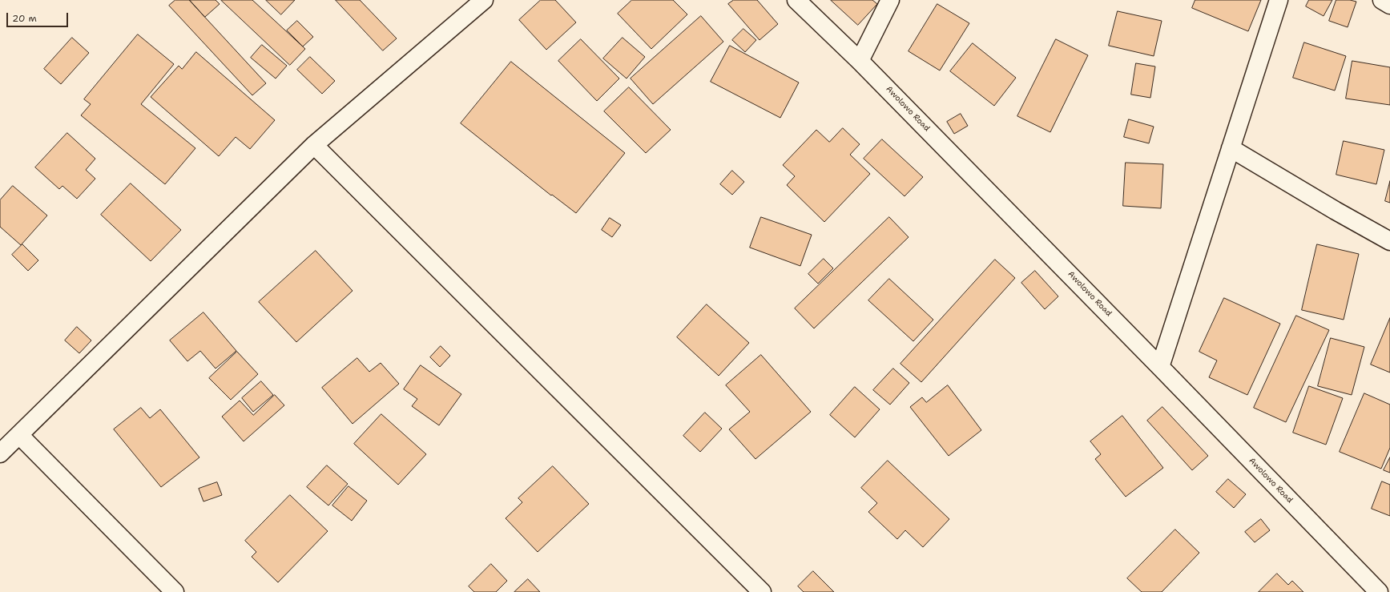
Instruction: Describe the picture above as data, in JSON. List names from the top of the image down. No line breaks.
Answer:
{"streets":{"street":["Awolowo Road"]},"scale_bar":"20 m"}
